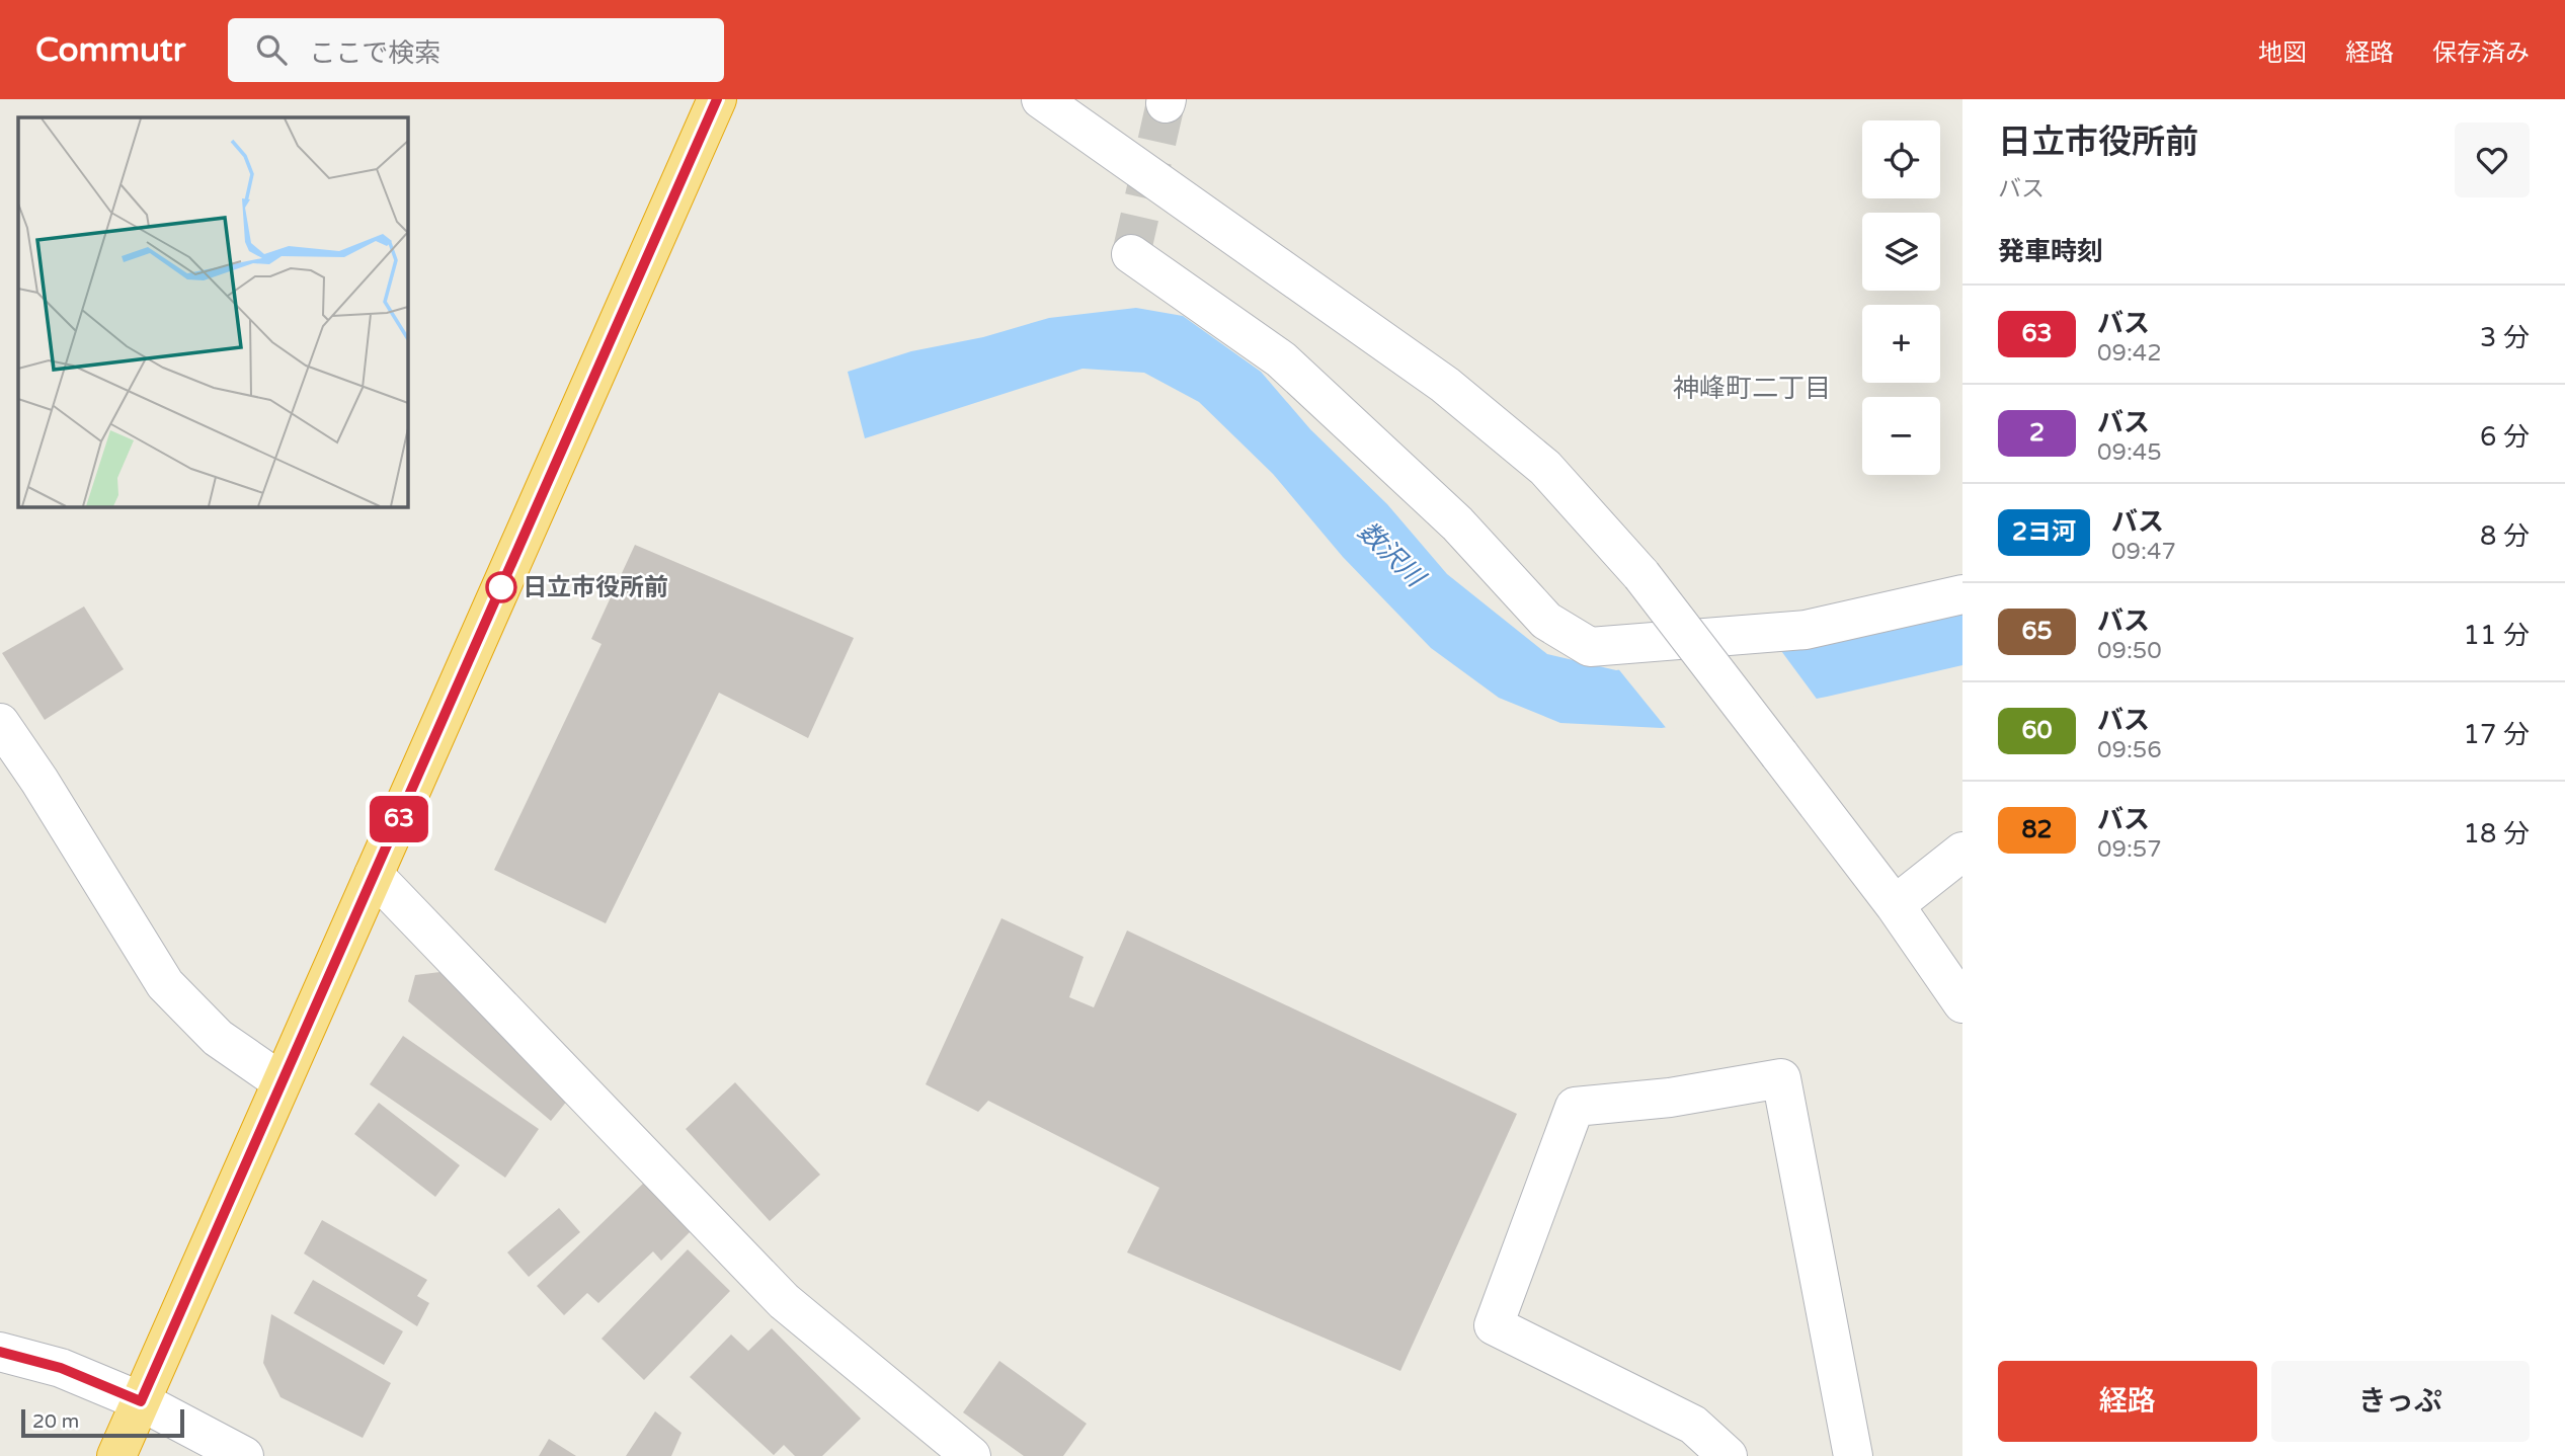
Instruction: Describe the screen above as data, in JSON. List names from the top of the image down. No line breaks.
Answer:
{"districts":["神峰町二丁目"],"water":["数沢川"],"places":["日立市役所前"],"lines":["bus line 63"],"scale_bar":"20 m","page":{"header":"Commutr","search":"ここで検索","nav":["地図","経路","保存済み"],"on_map":"63","heading":[["日立市役所前","バス"],"発車時刻"],"map_buttons":["+","−"],"list":[{"mark":"63","name":"バス","note":"09:42","value":"3 分"},{"mark":"2","name":"バス","note":"09:45","value":"6 分"},{"mark":"2ヨ河","name":"バス","note":"09:47","value":"8 分"},{"mark":"65","name":"バス","note":"09:50","value":"11 分"},{"mark":"60","name":"バス","note":"09:56","value":"17 分"},{"mark":"82","name":"バス","note":"09:57","value":"18 分"}],"buttons":["経路","きっぷ"],"scale":"20 m"}}
